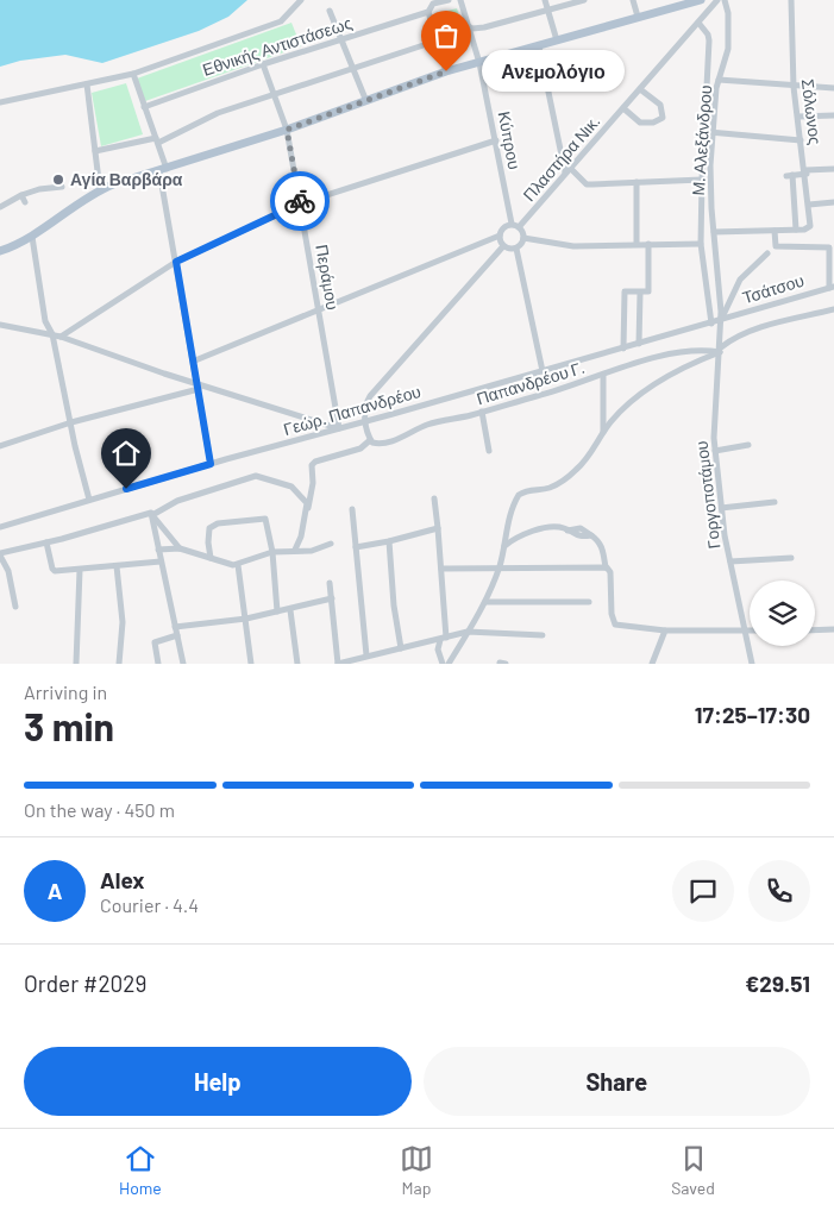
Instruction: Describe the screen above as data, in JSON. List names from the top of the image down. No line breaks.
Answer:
{"streets":{"street":["Εθνικής Αντιστάσεως","Σόλωνος","Κύπρου","Μ. Αλεξάνδρου","Πλαστήρα Νικ.","Περάμου","Τσάτσου","Παπανδρέου Γ.","Γεώρ. Παπανδρέου","Γοργοποτάμου"]},"crossings":[["Εθνικής Αντιστάσεως","Περάμου"],["Κύπρου","Πλαστήρα Νικ."],["Μ. Αλεξάνδρου","Πλαστήρα Νικ."],["Μ. Αλεξάνδρου","Τσάτσου"],["Μ. Αλεξάνδρου","Γεώρ. Παπανδρέου"],["Μ. Αλεξάνδρου","Γοργοποτάμου"],["Περάμου","Γεώρ. Παπανδρέου"],["Τσάτσου","Γεώρ. Παπανδρέου"],["Τσάτσου","Γοργοποτάμου"],["Παπανδρέου Γ.","Γοργοποτάμου"]],"places":["Ανεμολόγιο","Αγία Βαρβάρα"],"page":{"bubble":"Ανεμολόγιο","heading":["3 min","Arriving in","17:25–17:30"],"panel":["Alex","Courier · 4.4","Order #2029","€29.51"],"bar":"On the way · 450 m","round":"A","buttons":["Help","Share"],"tabs":["Home","Map","Saved"]}}
